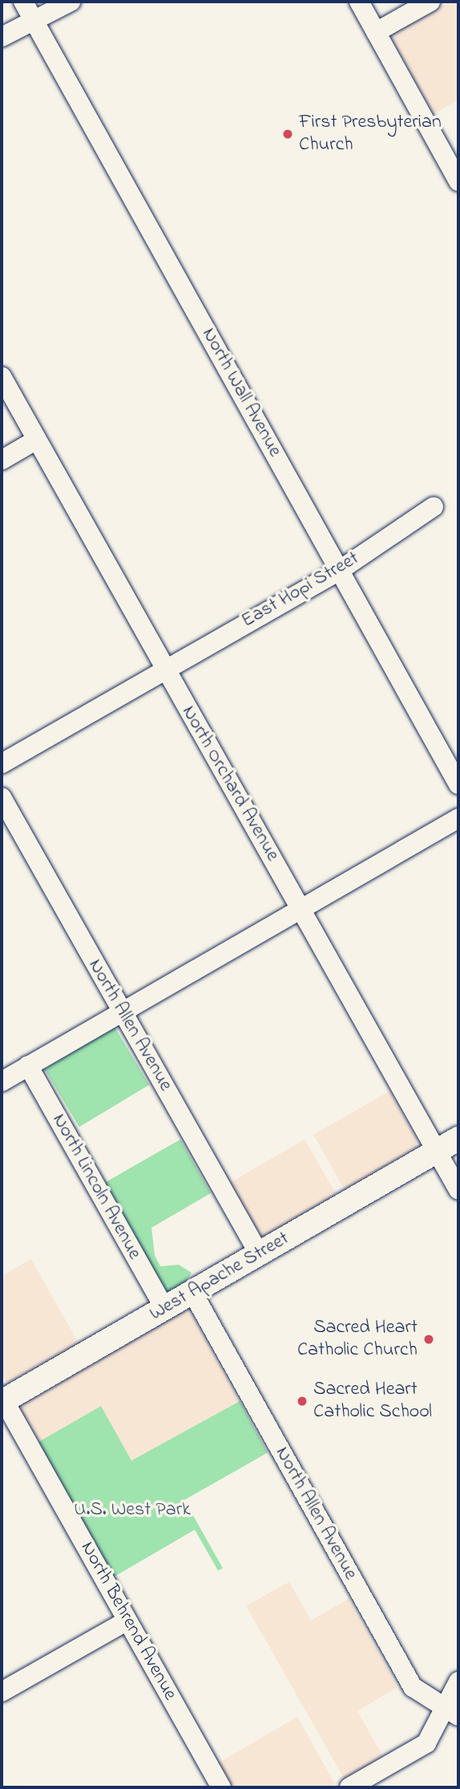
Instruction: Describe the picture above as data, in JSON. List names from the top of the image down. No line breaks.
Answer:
{"streets":{"main road":["West Apache Street"],"street":["North Wall Avenue","East Hopi Street","North Orchard Avenue","North Allen Avenue","North Lincoln Avenue","North Behrend Avenue"]},"crossings":[["North Wall Avenue","East Hopi Street"],["East Hopi Street","North Orchard Avenue"],["North Orchard Avenue","West Apache Street"],["North Allen Avenue","West Apache Street"],["North Lincoln Avenue","West Apache Street"],["West Apache Street","North Behrend Avenue"]],"parks":["U.S. West Park"],"places":["First Presbyterian Church","Sacred Heart Catholic Church","Sacred Heart Catholic School"]}
